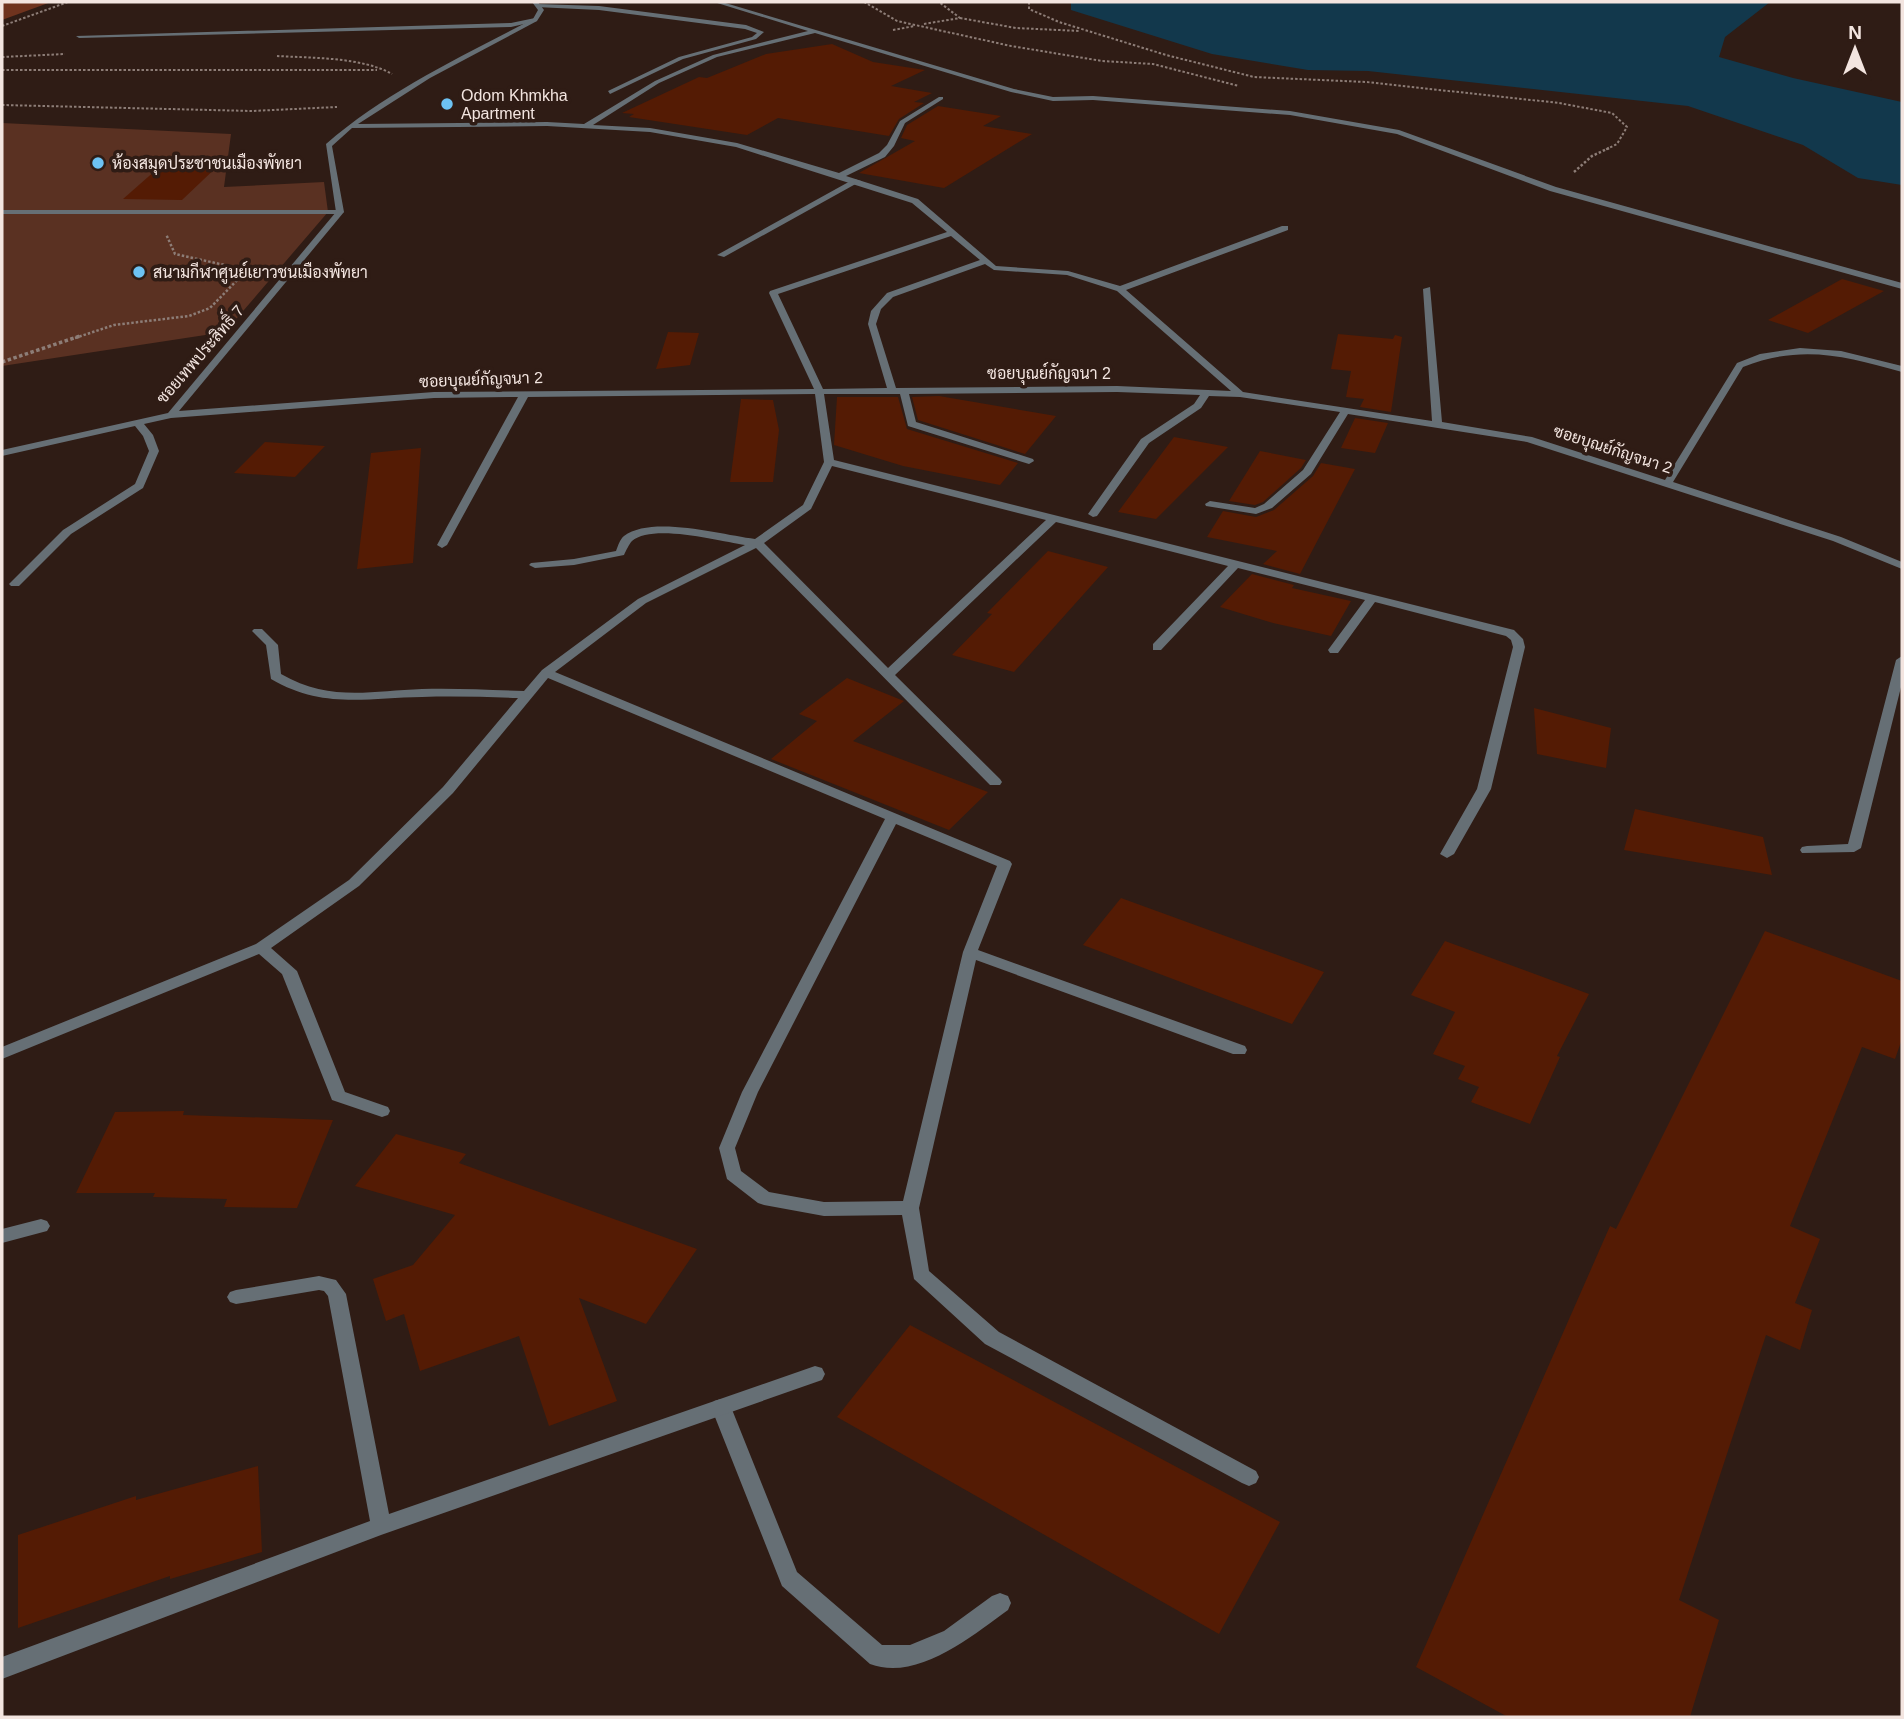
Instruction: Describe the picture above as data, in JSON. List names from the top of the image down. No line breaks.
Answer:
{"streets":{"street":["ซอยเทพประสิทธิ์ 7","ซอยบุณย์กัญจนา 2"]},"crossings":[["ซอยเทพประสิทธิ์ 7","ซอยบุณย์กัญจนา 2"]],"places":["Odom Khmkha Apartment","ห้องสมุดประชาชนเมืองพัทยา","สนามกีฬาศูนย์เยาวชนเมืองพัทยา"],"north":"top"}
